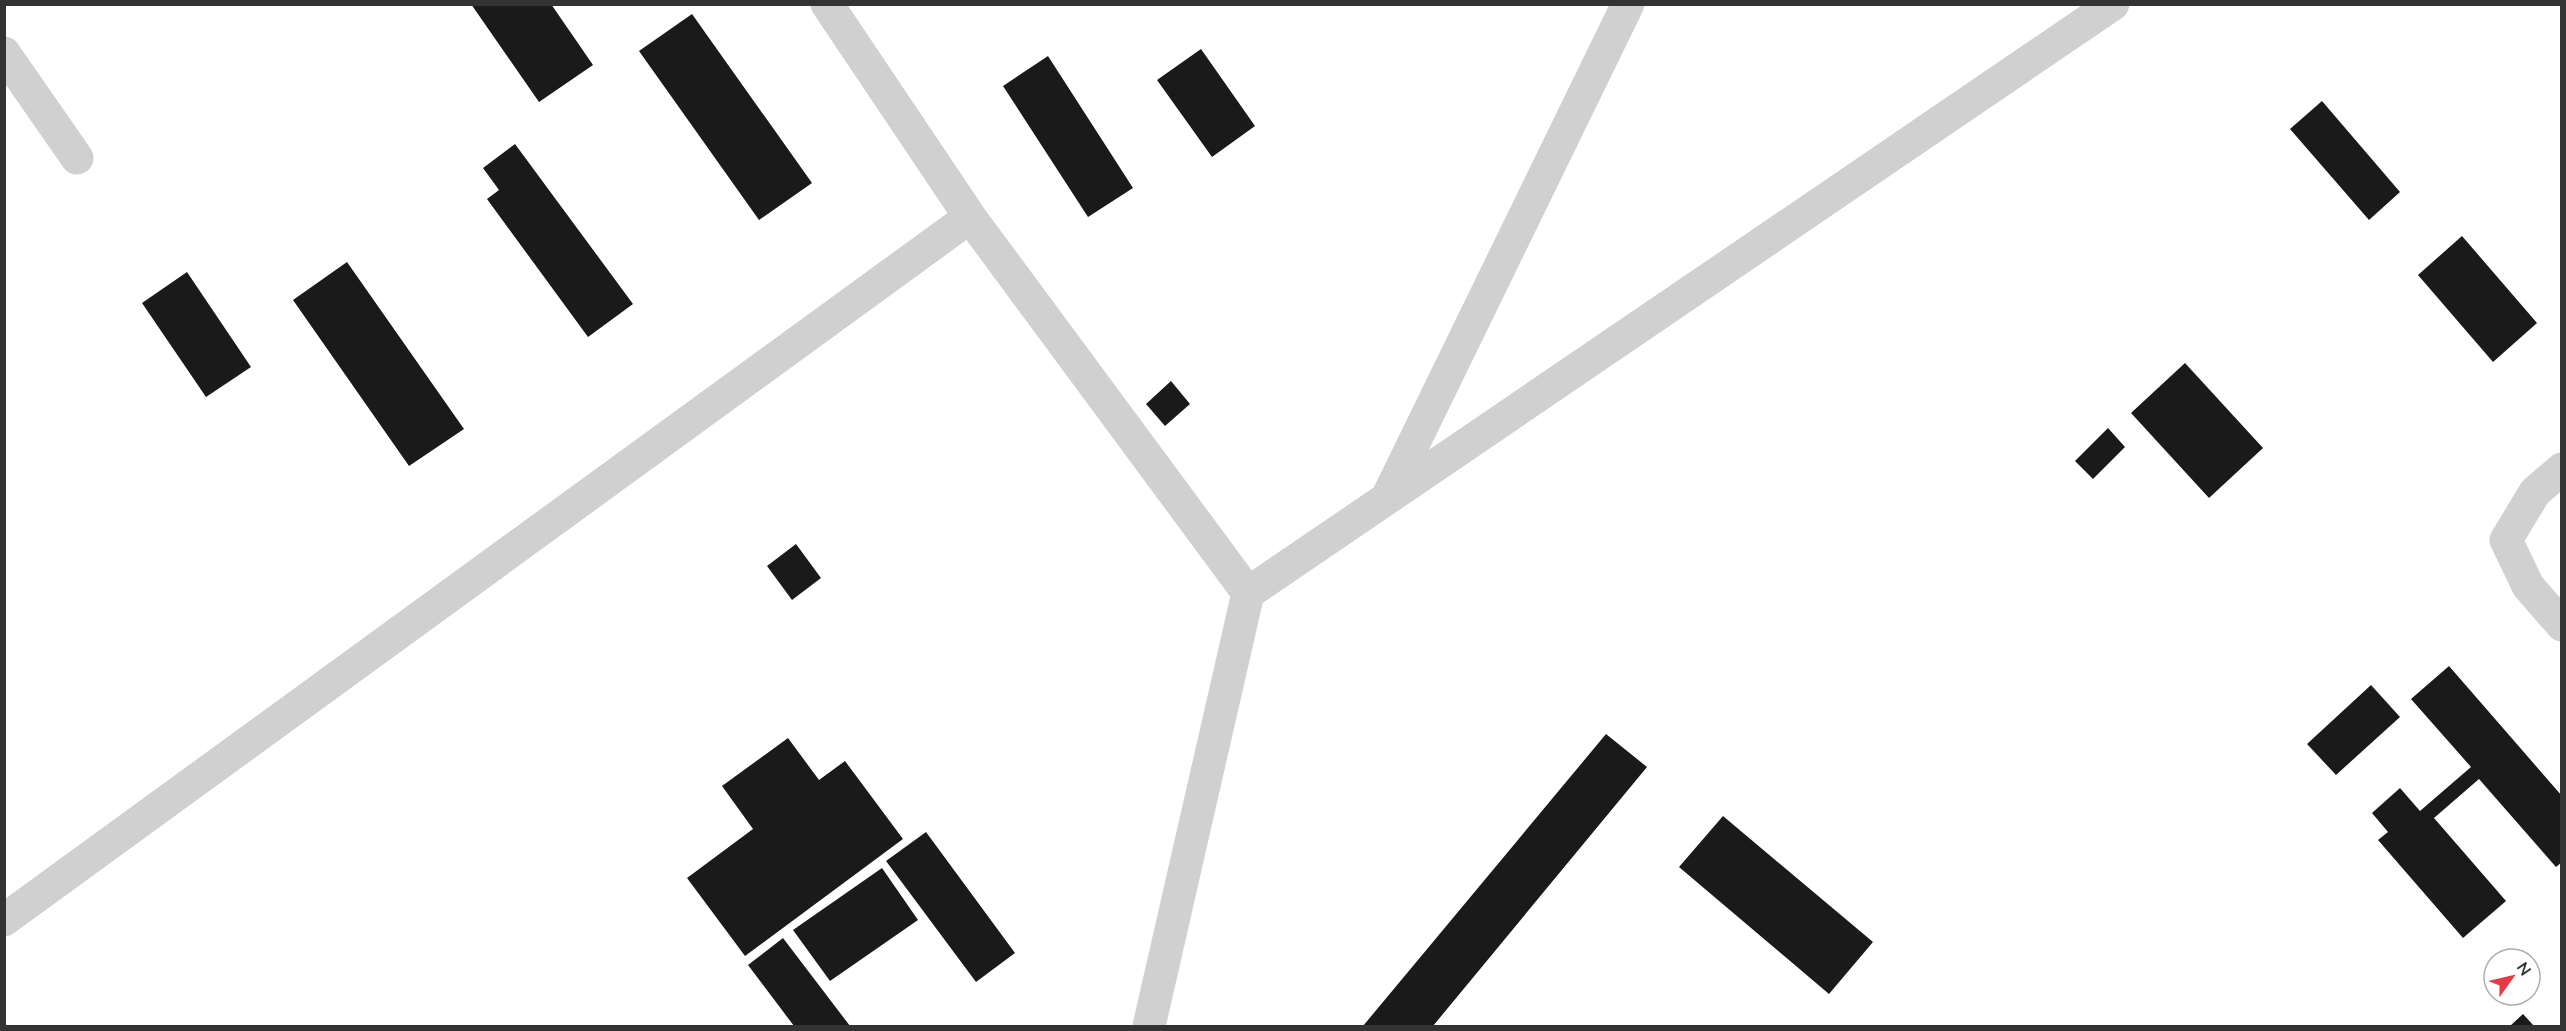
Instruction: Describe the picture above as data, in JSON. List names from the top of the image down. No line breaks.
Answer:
{"north":"top right"}
